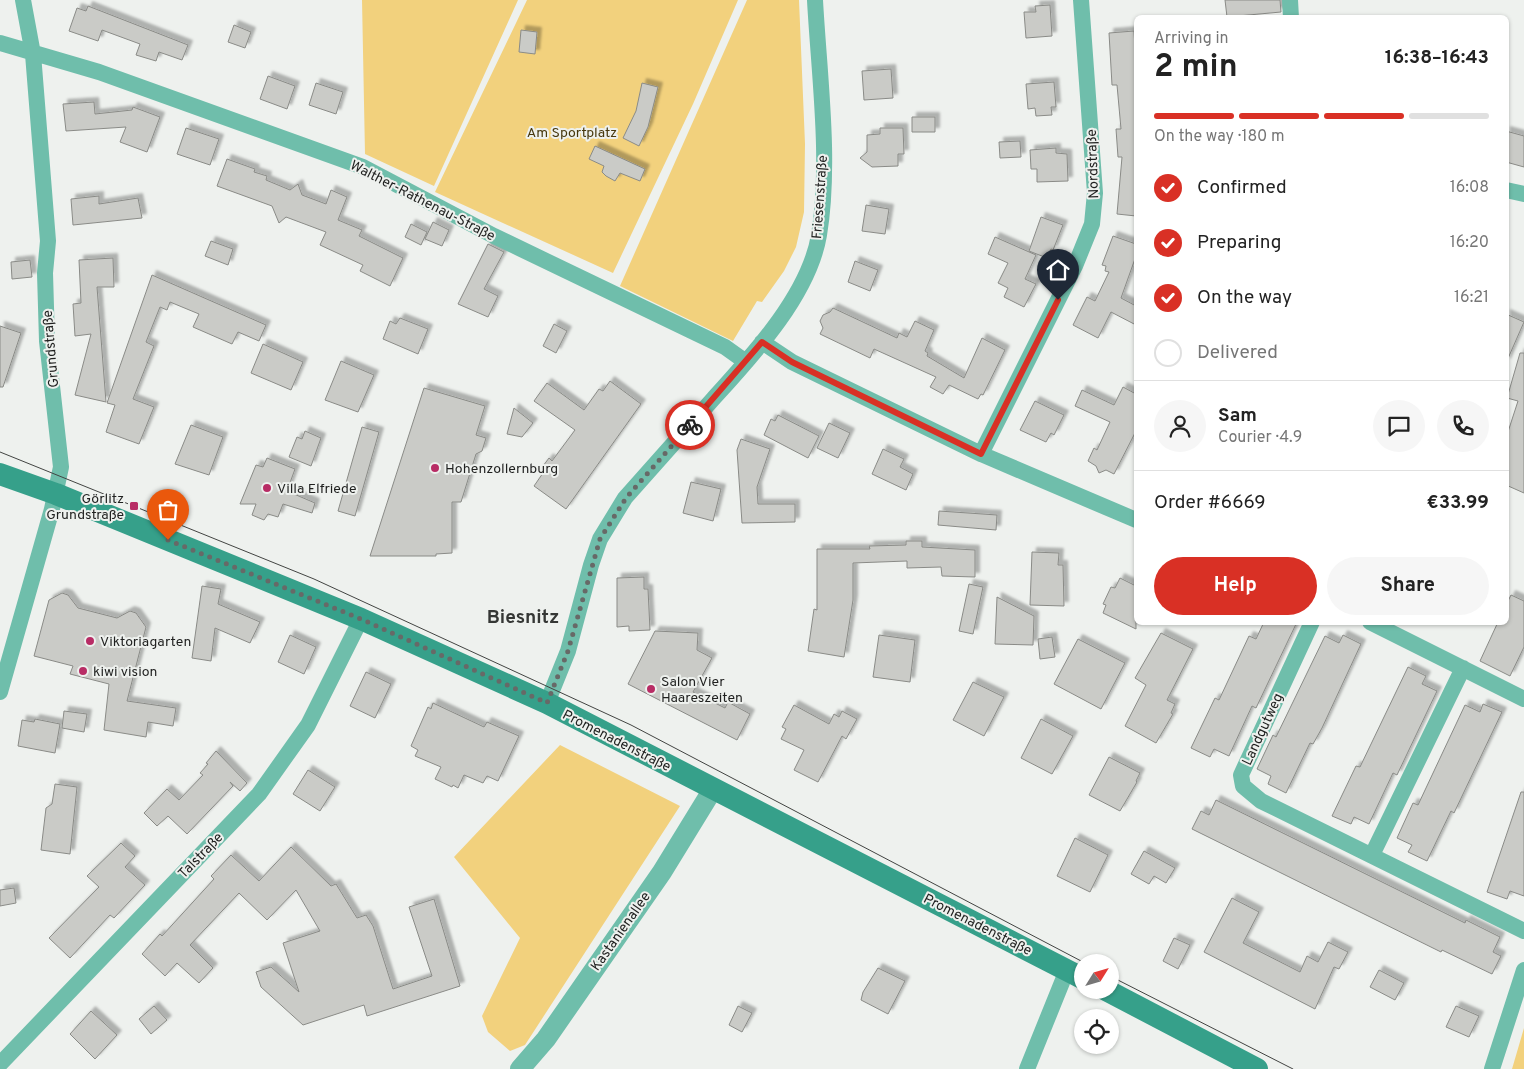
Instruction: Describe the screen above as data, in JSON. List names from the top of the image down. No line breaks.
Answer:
{"streets":{"main road":["Promenadenstraße"],"street":["Nordstraße","Friesenstraße","Walther-Rathenau-Straße","Grundstraße","Landgutweg","Talstraße","Kastanienallee"]},"crossings":[["Friesenstraße","Walther-Rathenau-Straße"],["Friesenstraße","Promenadenstraße"],["Walther-Rathenau-Straße","Grundstraße"],["Grundstraße","Promenadenstraße"],["Promenadenstraße","Talstraße"],["Promenadenstraße","Kastanienallee"]],"districts":["Biesnitz"],"parks":["Am Sportplatz"],"places":{"other":["Hohenzollernburg","Villa Elfriede","Viktoriagarten","kiwi vision","Salon Vier Haareszeiten"],"transit":["Görlitz Grundstraße"]},"north":"top right","page":{"heading":["2 min","Arriving in","16:38–16:43"],"panel":["Sam","Courier · 4.9","Order #6669","€33.99"],"bar":"On the way · 180 m","list":[["Confirmed","16:08"],["Preparing","16:20"],["On the way","16:21"],"Delivered"],"buttons":["Help","Share"]}}
